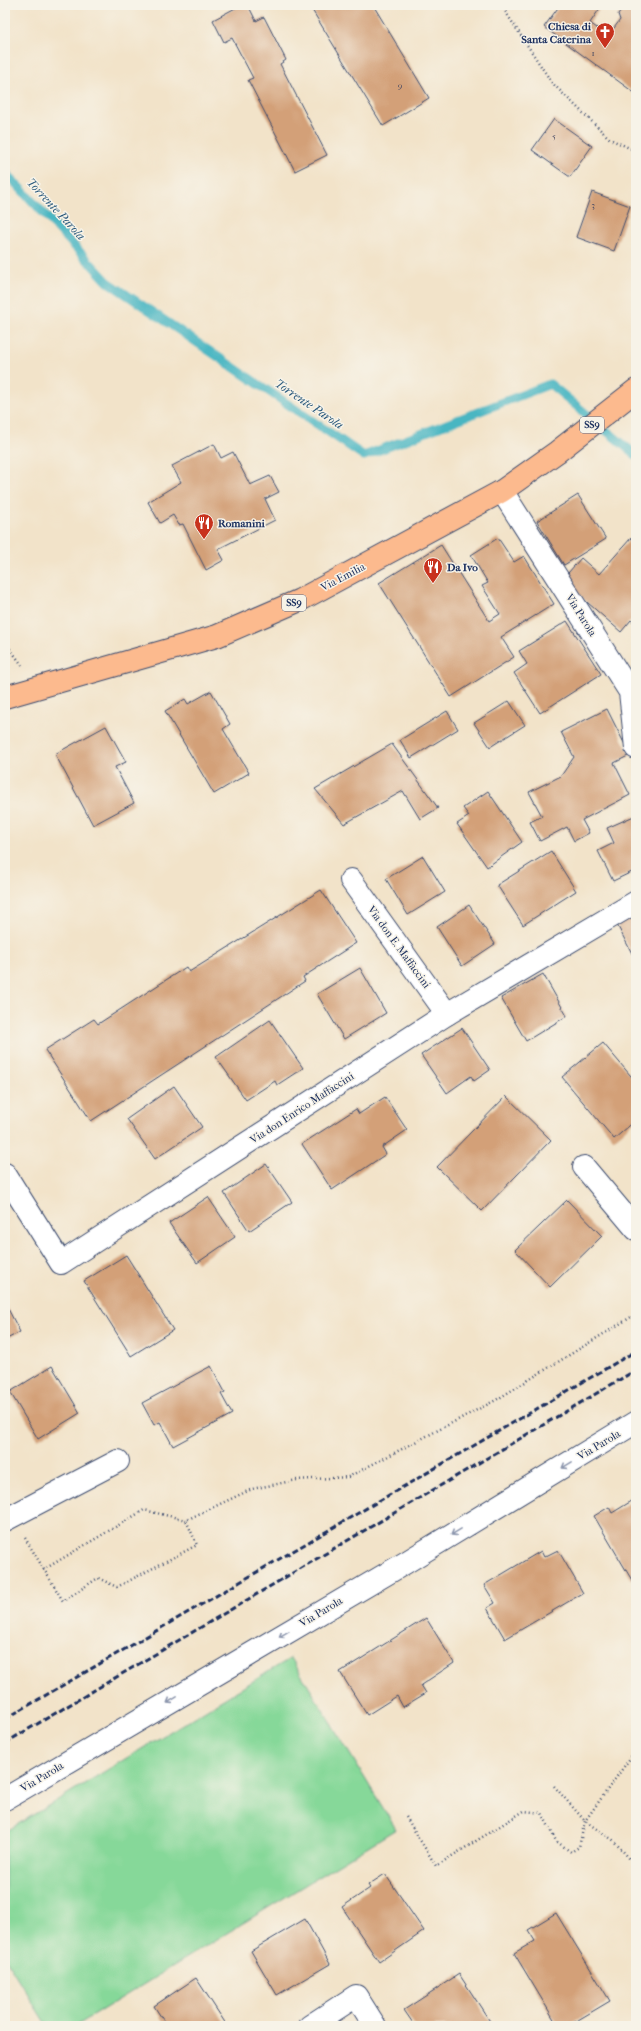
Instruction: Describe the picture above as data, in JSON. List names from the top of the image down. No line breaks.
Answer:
{"streets":{"main road":["SS9","Via Emilia"],"street":["Via Parola","Via don E. Maffaccini","Via don Enrico Maffaccini"]},"crossings":[["Via Emilia","Via Parola"],["Via don E. Maffaccini","Via don Enrico Maffaccini"]],"one_way":["Via Parola"],"water":["Torrente Parola"],"places":{"church":["Chiesa di Santa Caterina"],"restaurant":["Romanini","Da Ivo"]},"house_numbers":["1","9","5","3"]}
